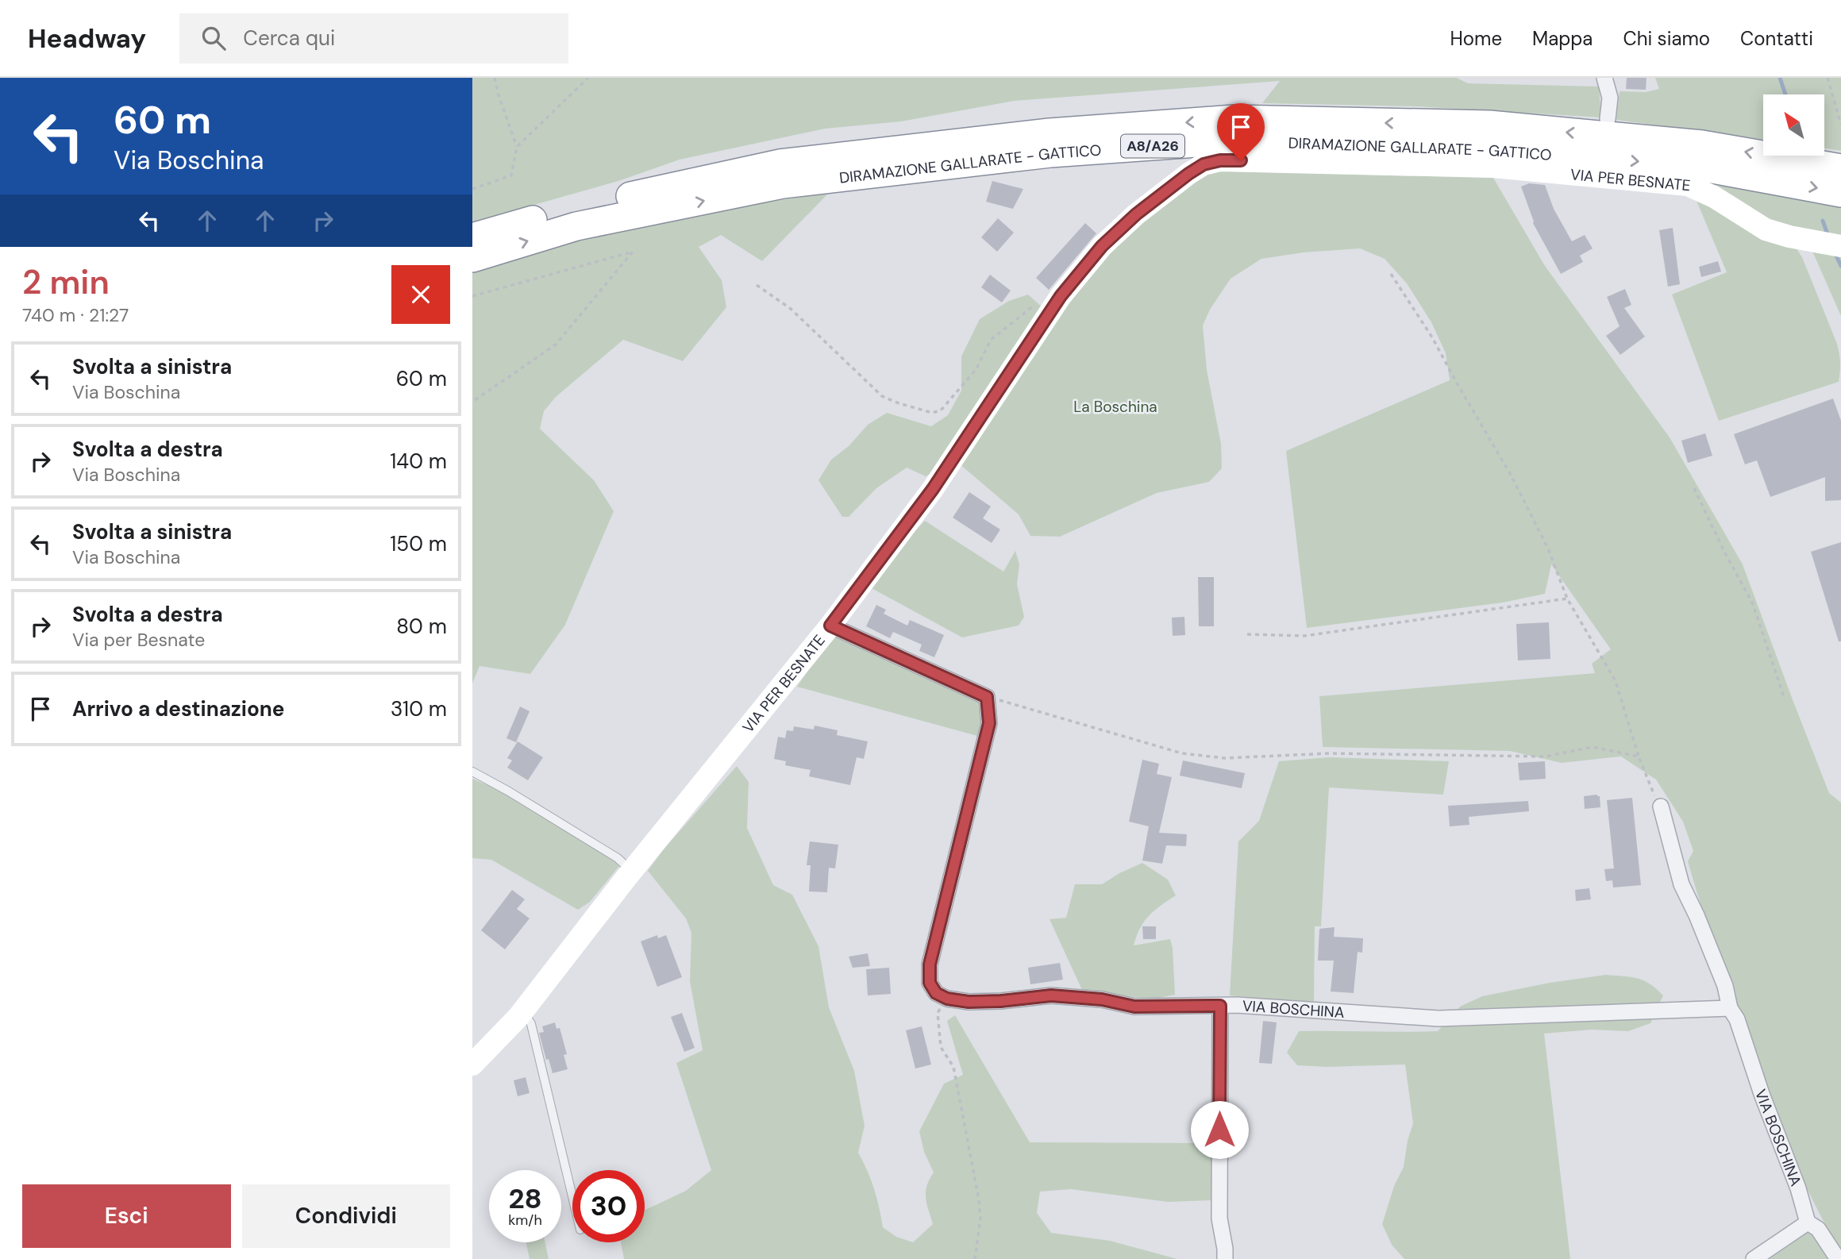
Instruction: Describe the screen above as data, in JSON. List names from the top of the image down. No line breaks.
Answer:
{"streets":{"highway":["A8/A26","DIRAMAZIONE GALLARATE - GATTICO"],"street":["VIA PER BESNATE","VIA BOSCHINA"]},"parks":["La Boschina"],"north":"top left","page":{"header":"Headway","search":"Cerca qui","nav":["Home","Mappa","Chi siamo","Contatti"],"turn":["60 m","Via Boschina"],"heading":["2 min","740 m · 21:27"],"list":[{"name":"Svolta a sinistra","note":"Via Boschina","value":"60 m"},{"name":"Svolta a destra","note":"Via Boschina","value":"140 m"},{"name":"Svolta a sinistra","note":"Via Boschina","value":"150 m"},{"name":"Svolta a destra","note":"Via per Besnate","value":"80 m"},{"name":"Arrivo a destinazione","value":"310 m"}],"speed":"28 km/h","limit":"30","buttons":["Esci","Condividi"]}}
